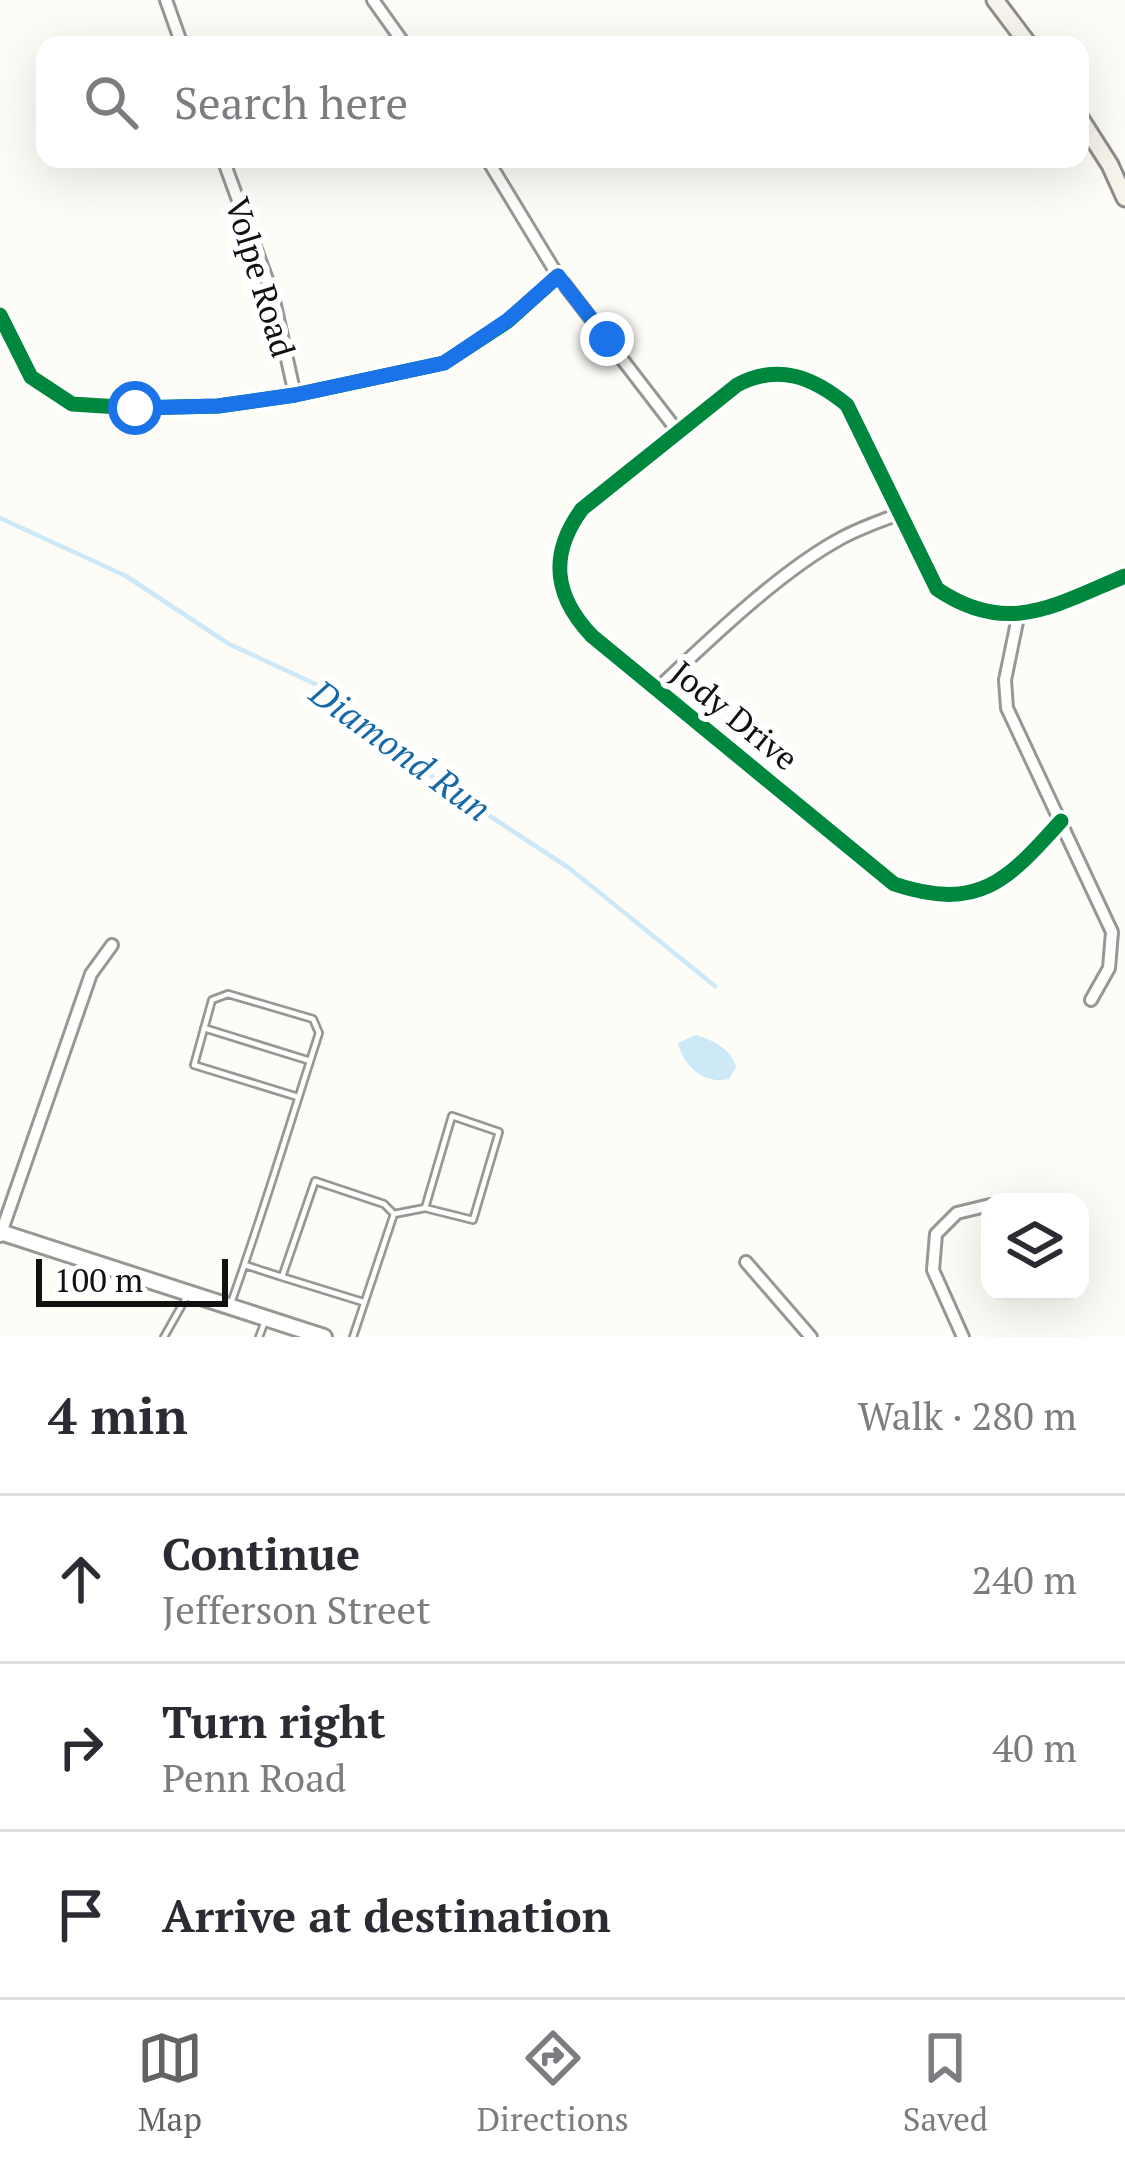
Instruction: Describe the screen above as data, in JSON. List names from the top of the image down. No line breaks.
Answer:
{"streets":{"street":["Volpe Road","Jody Drive"]},"water":["Diamond Run"],"scale_bar":"100 m","page":{"search":"Search here","scale":"100 m","heading":["4 min","Walk · 280 m"],"list":[["Continue","Jefferson Street","240 m"],["Turn right","Penn Road","40 m"],"Arrive at destination"],"nav":["Map","Directions","Saved"]}}
